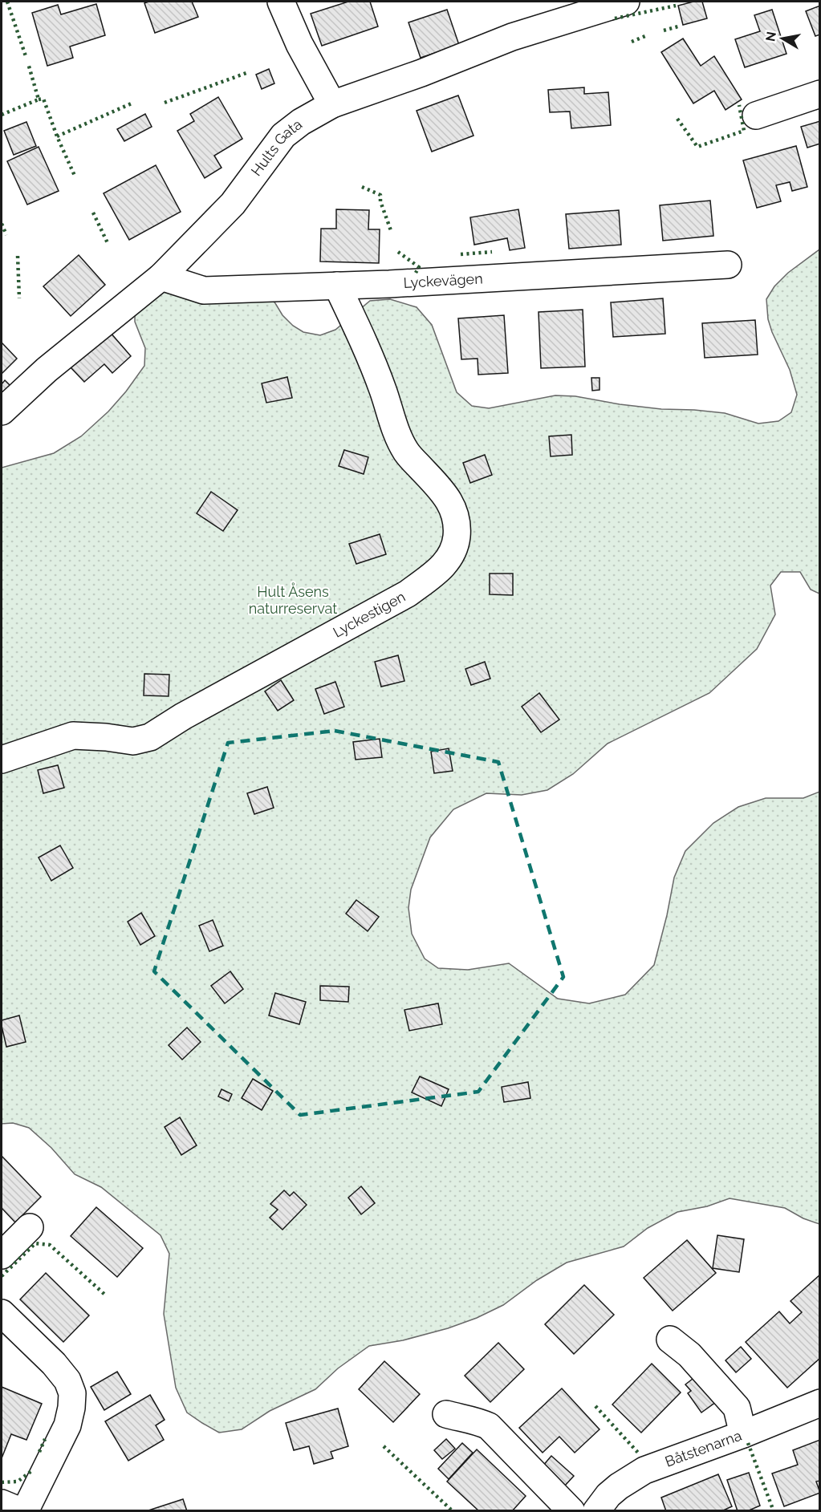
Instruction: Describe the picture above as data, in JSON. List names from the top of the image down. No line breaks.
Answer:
{"streets":{"street":["Hults Gata","Lyckevägen","Lyckestigen","Båtstenarna"]},"crossings":[["Hults Gata","Lyckevägen"],["Lyckevägen","Lyckestigen"]],"parks":["Hult Åsens naturreservat"],"north":"left"}
